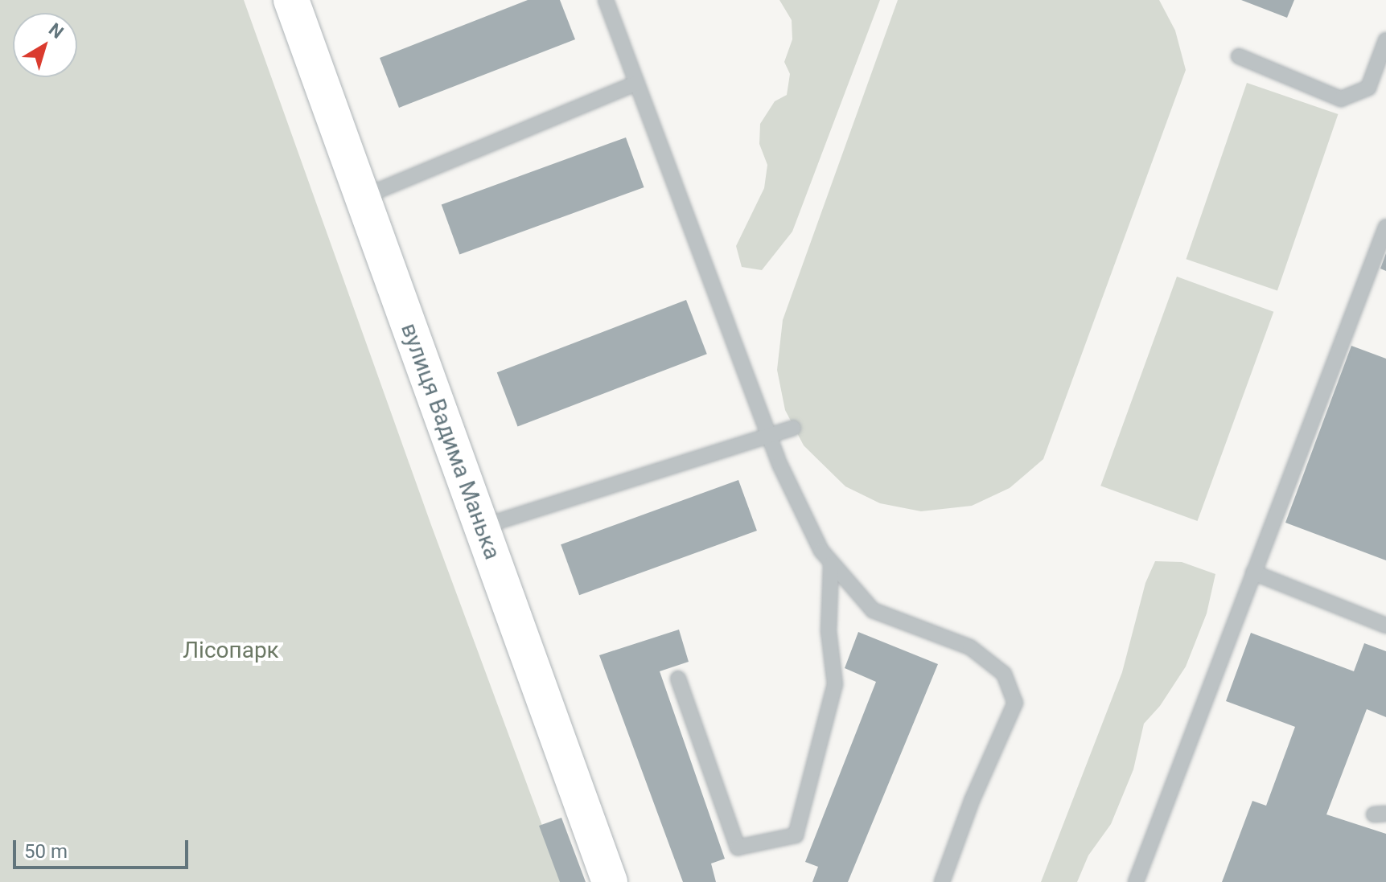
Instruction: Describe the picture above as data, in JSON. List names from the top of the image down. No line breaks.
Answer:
{"streets":{"main road":["вулиця Вадима Манька"]},"parks":["Лісопарк"],"scale_bar":"50 m","north":"top right"}
